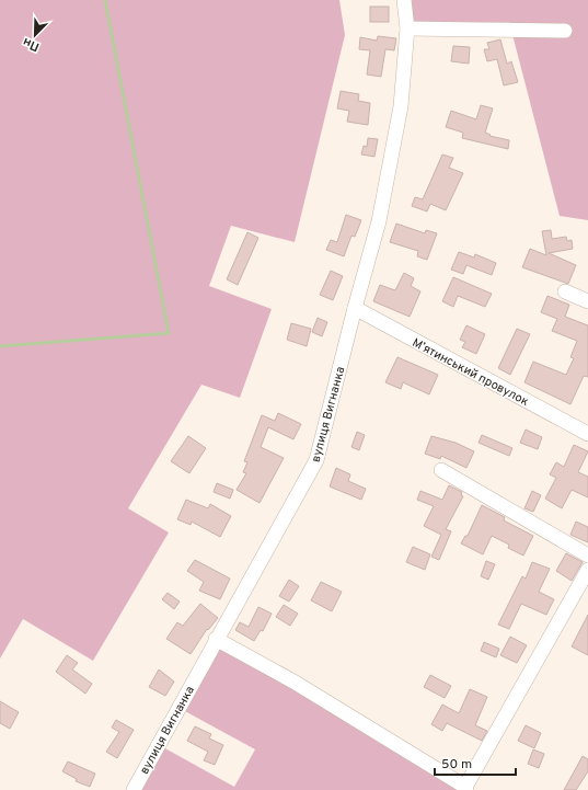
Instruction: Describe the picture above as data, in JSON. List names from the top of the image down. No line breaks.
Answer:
{"streets":{"street":["Мʼятинський провулок","вулиця Вигнанка"]},"crossings":[["Мʼятинський провулок","вулиця Вигнанка"]],"scale_bar":"50 m","north":"bottom left"}
